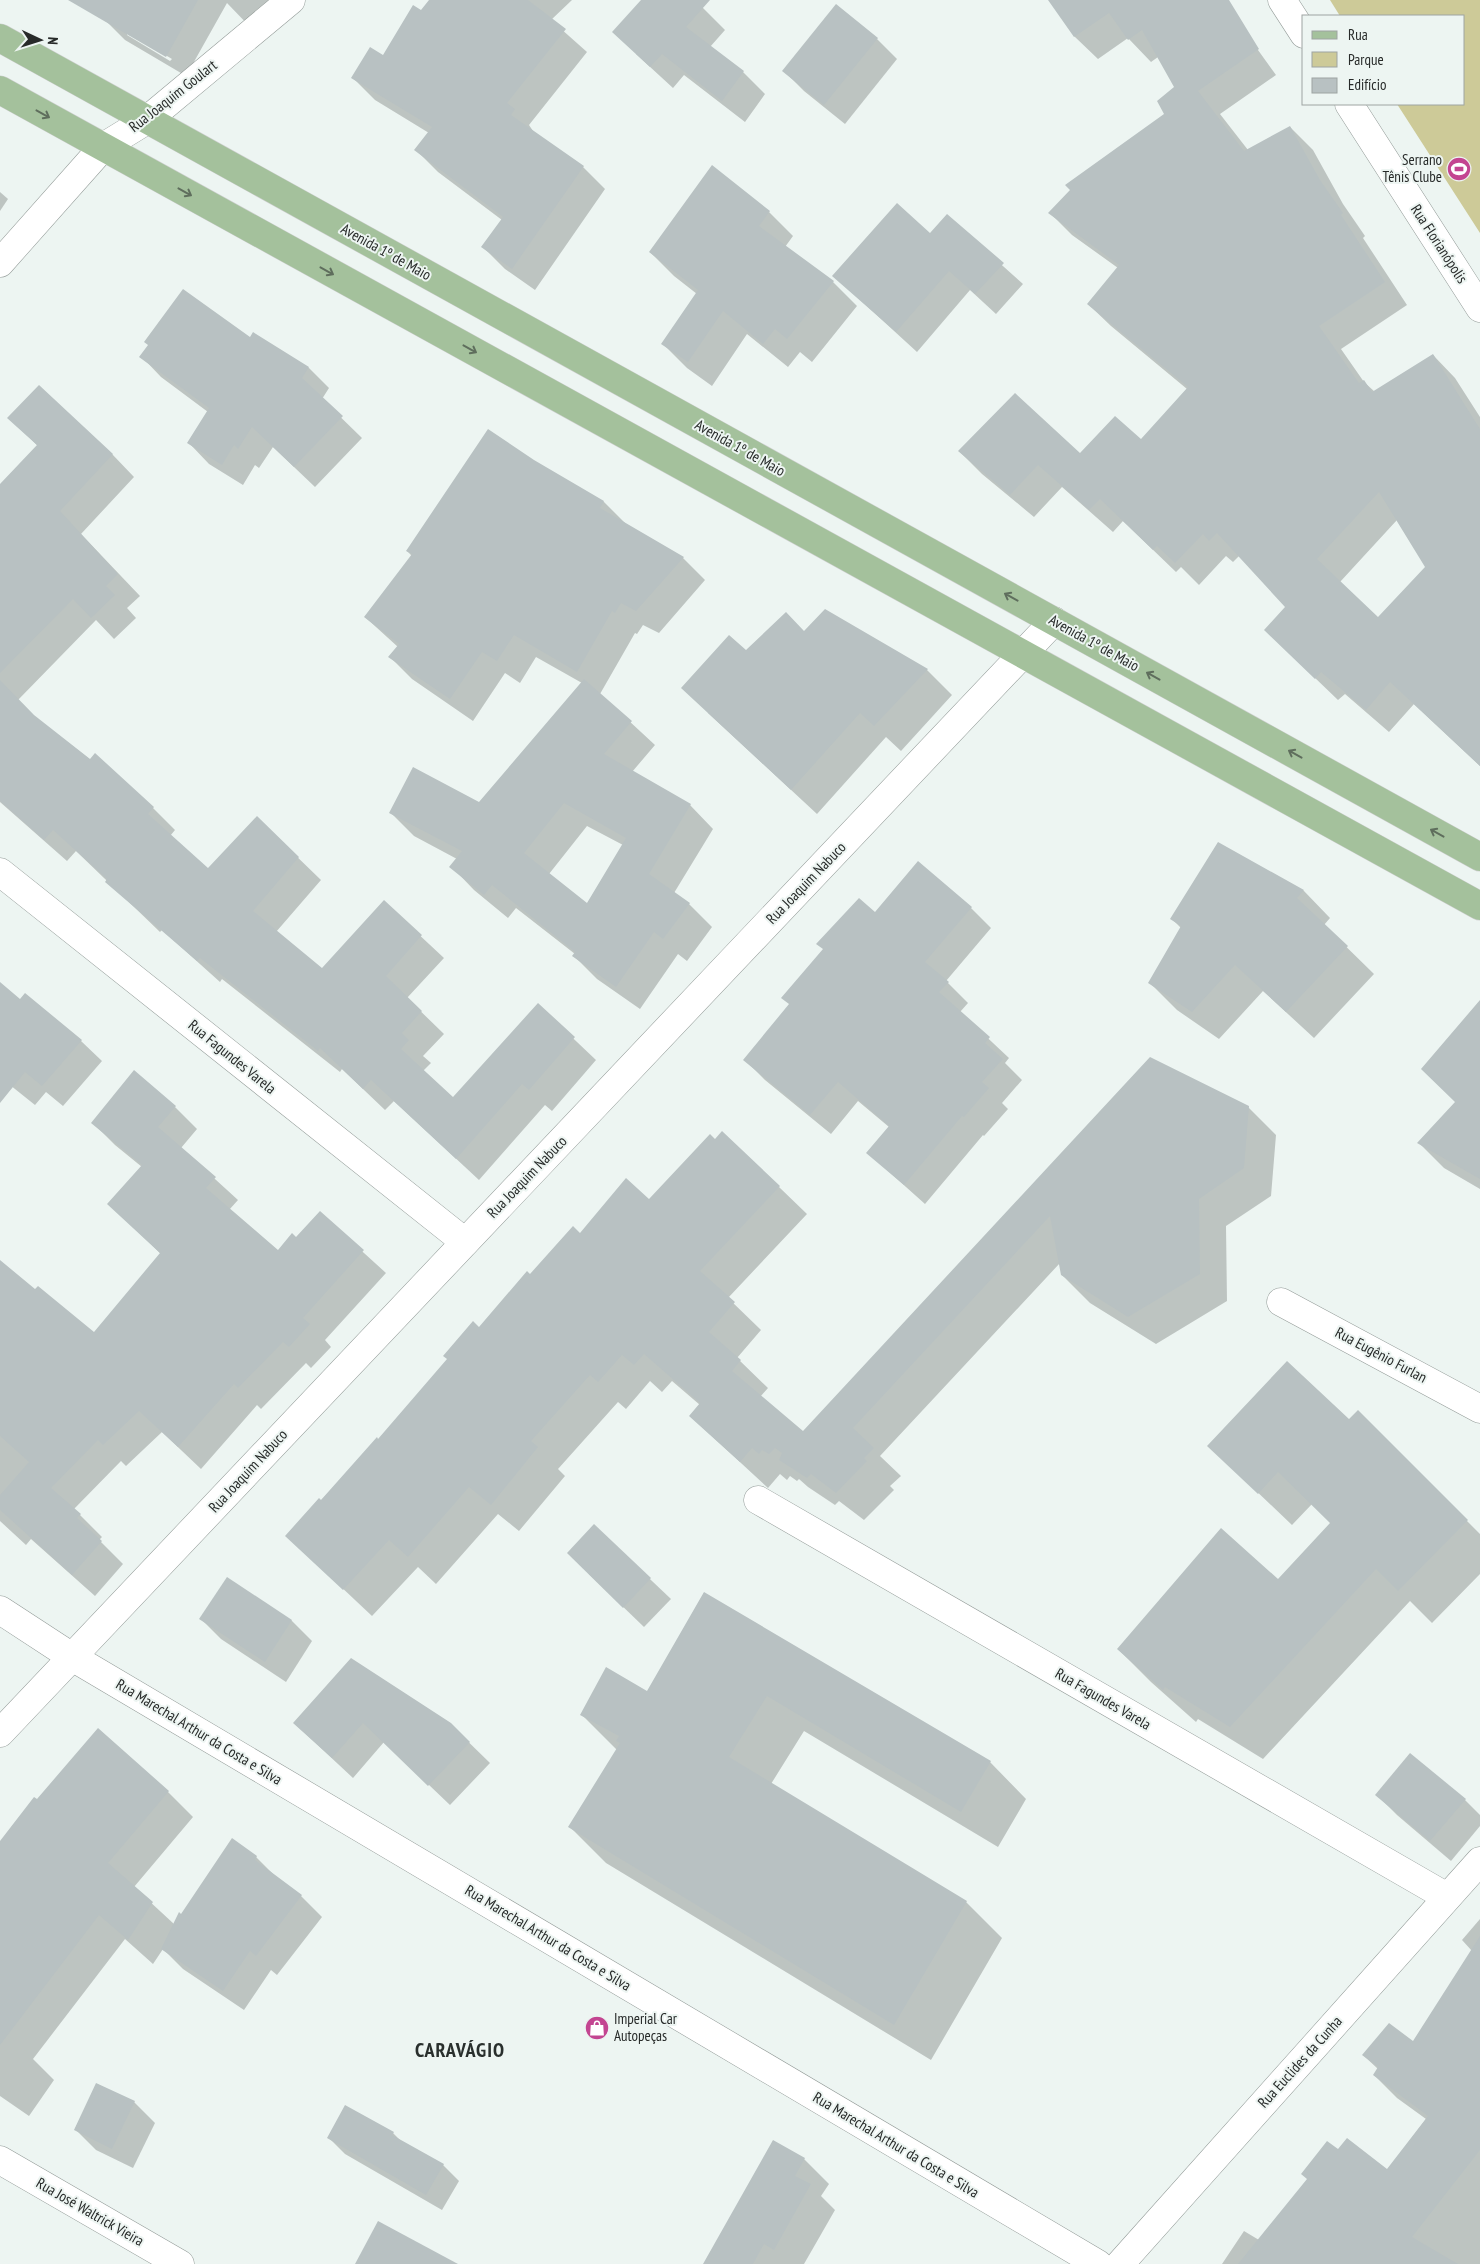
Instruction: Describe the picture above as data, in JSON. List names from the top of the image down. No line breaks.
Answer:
{"streets":{"main road":["Avenida 1º de Maio"],"street":["Rua Joaquim Goulart","Rua Florianópolis","Rua Joaquim Nabuco","Rua Fagundes Varela","Rua Eugênio Furlan","Rua Marechal Arthur da Costa e Silva","Rua Euclides da Cunha","Rua José Waltrick Vieira"]},"crossings":[["Rua Joaquim Goulart","Avenida 1º de Maio"],["Avenida 1º de Maio","Rua Joaquim Nabuco"],["Rua Joaquim Nabuco","Rua Fagundes Varela"],["Rua Joaquim Nabuco","Rua Marechal Arthur da Costa e Silva"],["Rua Fagundes Varela","Rua Euclides da Cunha"]],"districts":["CARAVÁGIO"],"places":{"sports":["Serrano Tênis Clube"],"shop":["Imperial Car Autopeças"]},"legend":["Rua","Parque","Edifício"],"north":"right"}
